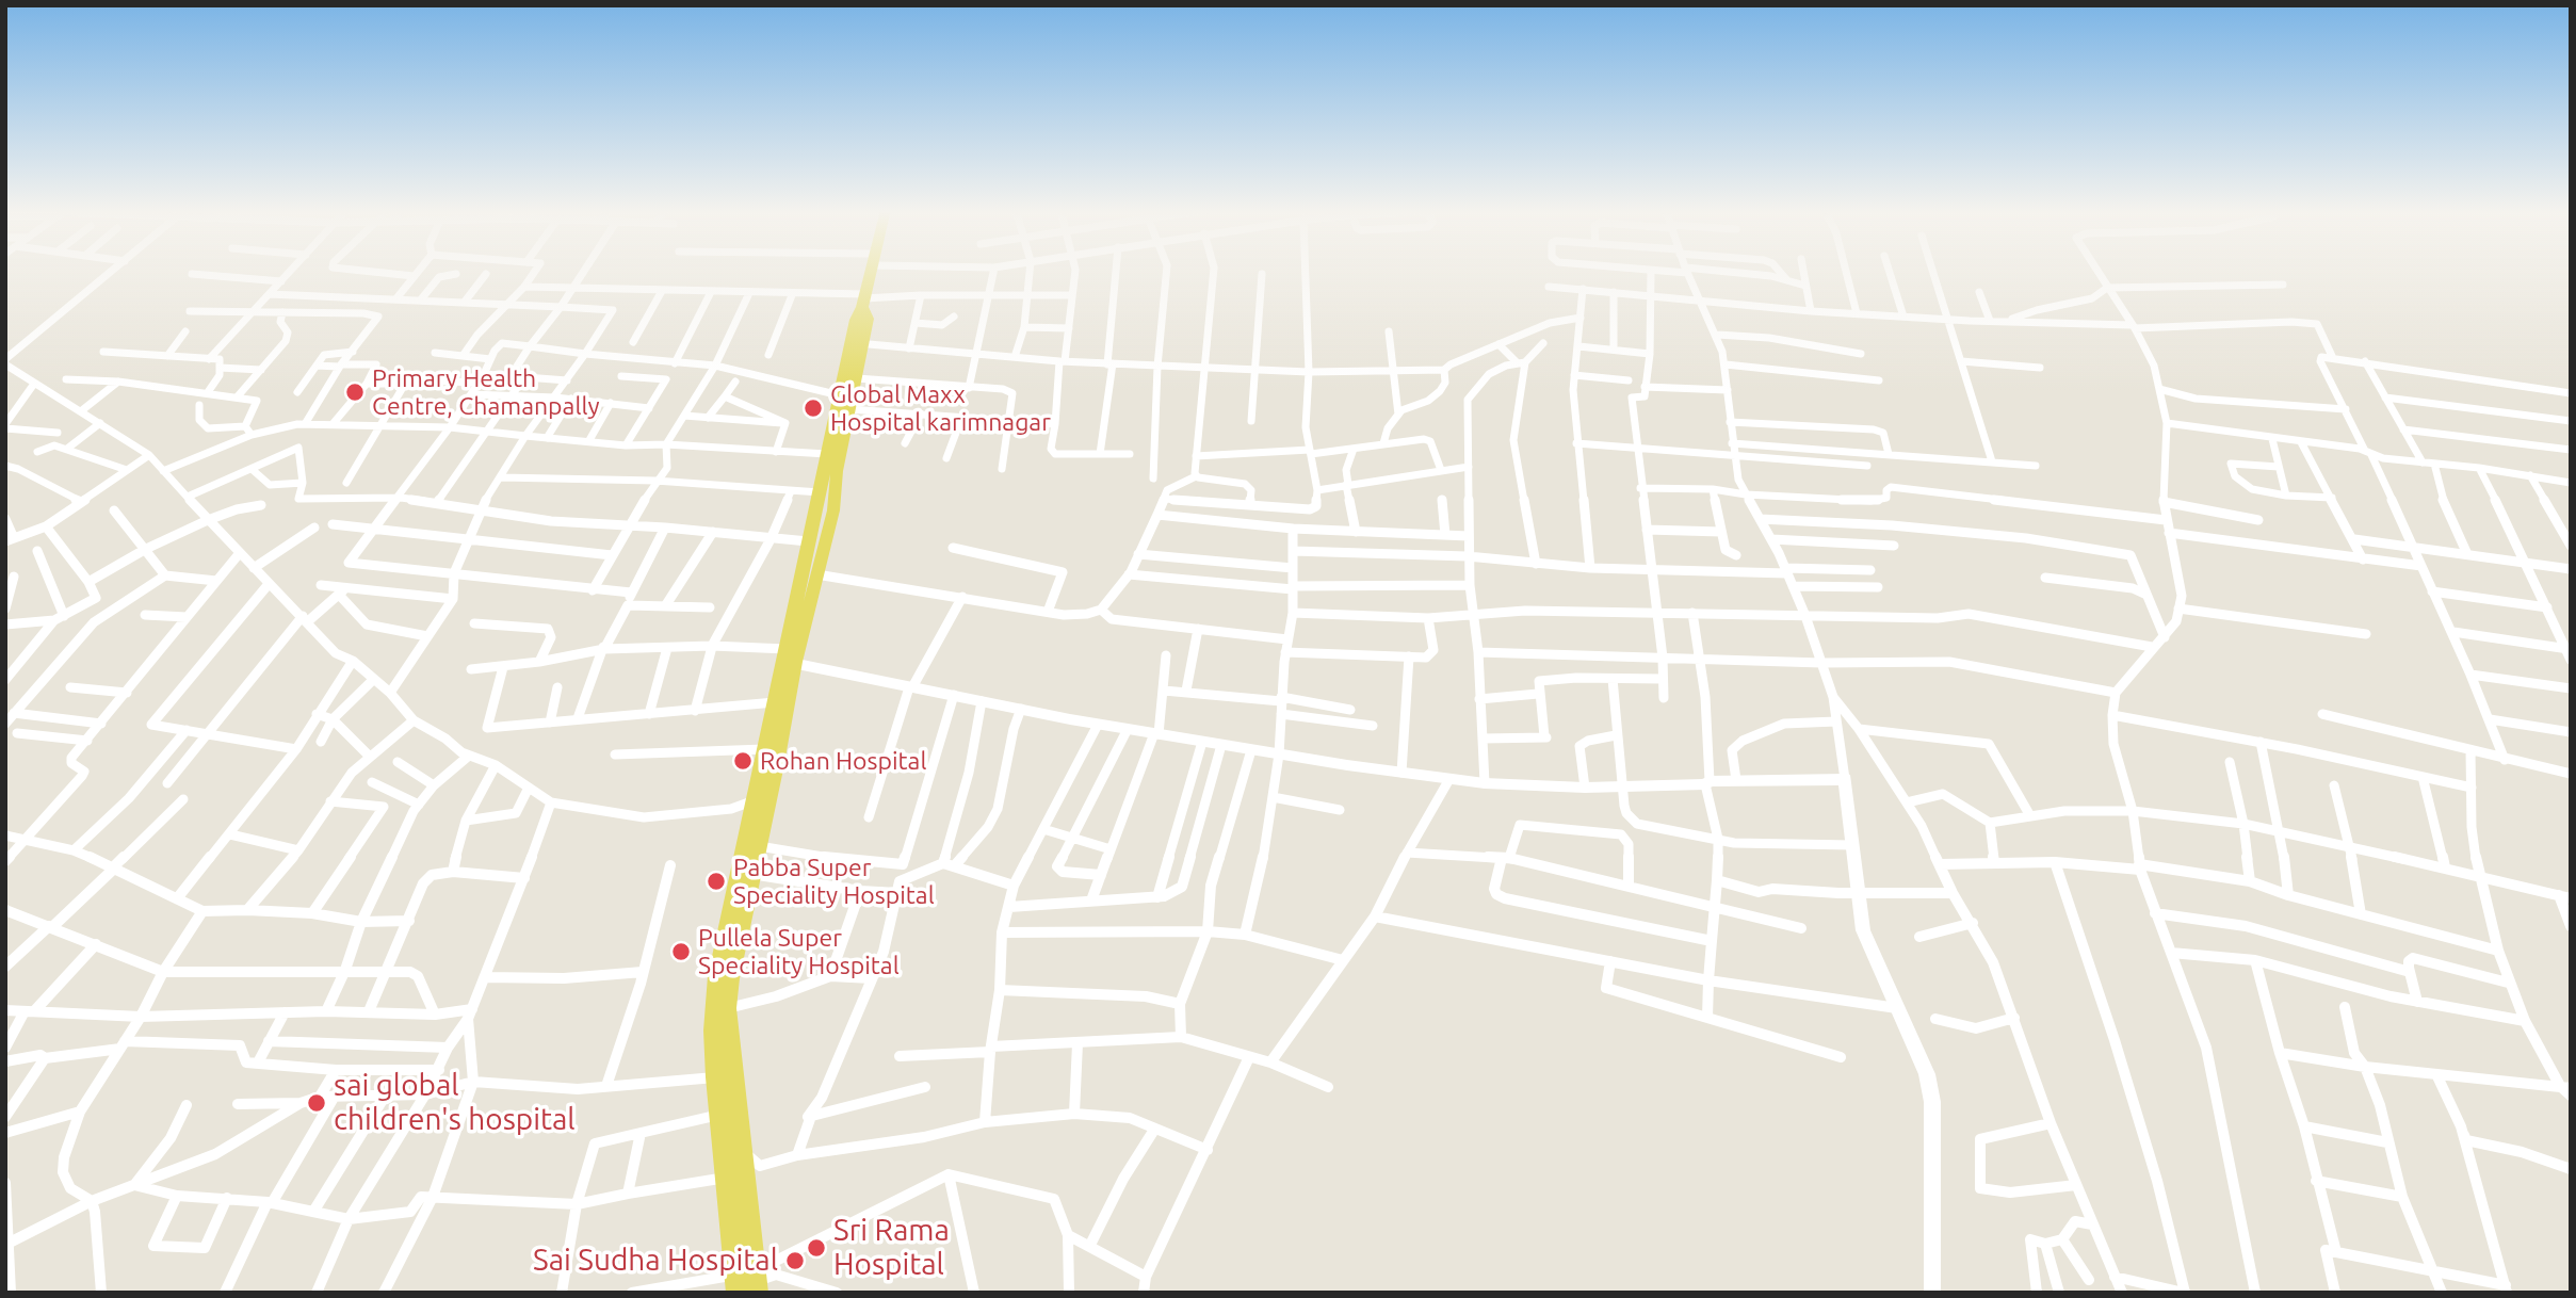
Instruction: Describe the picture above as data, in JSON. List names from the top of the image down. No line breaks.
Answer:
{"places":["Primary Health Centre, Chamanpally","Global Maxx Hospital karimnagar","Rohan Hospital","Pabba Super Speciality Hospital","Pullela Super Speciality Hospital","sai global children's hospital","Sri Rama Hospital","Sai Sudha Hospital"]}
